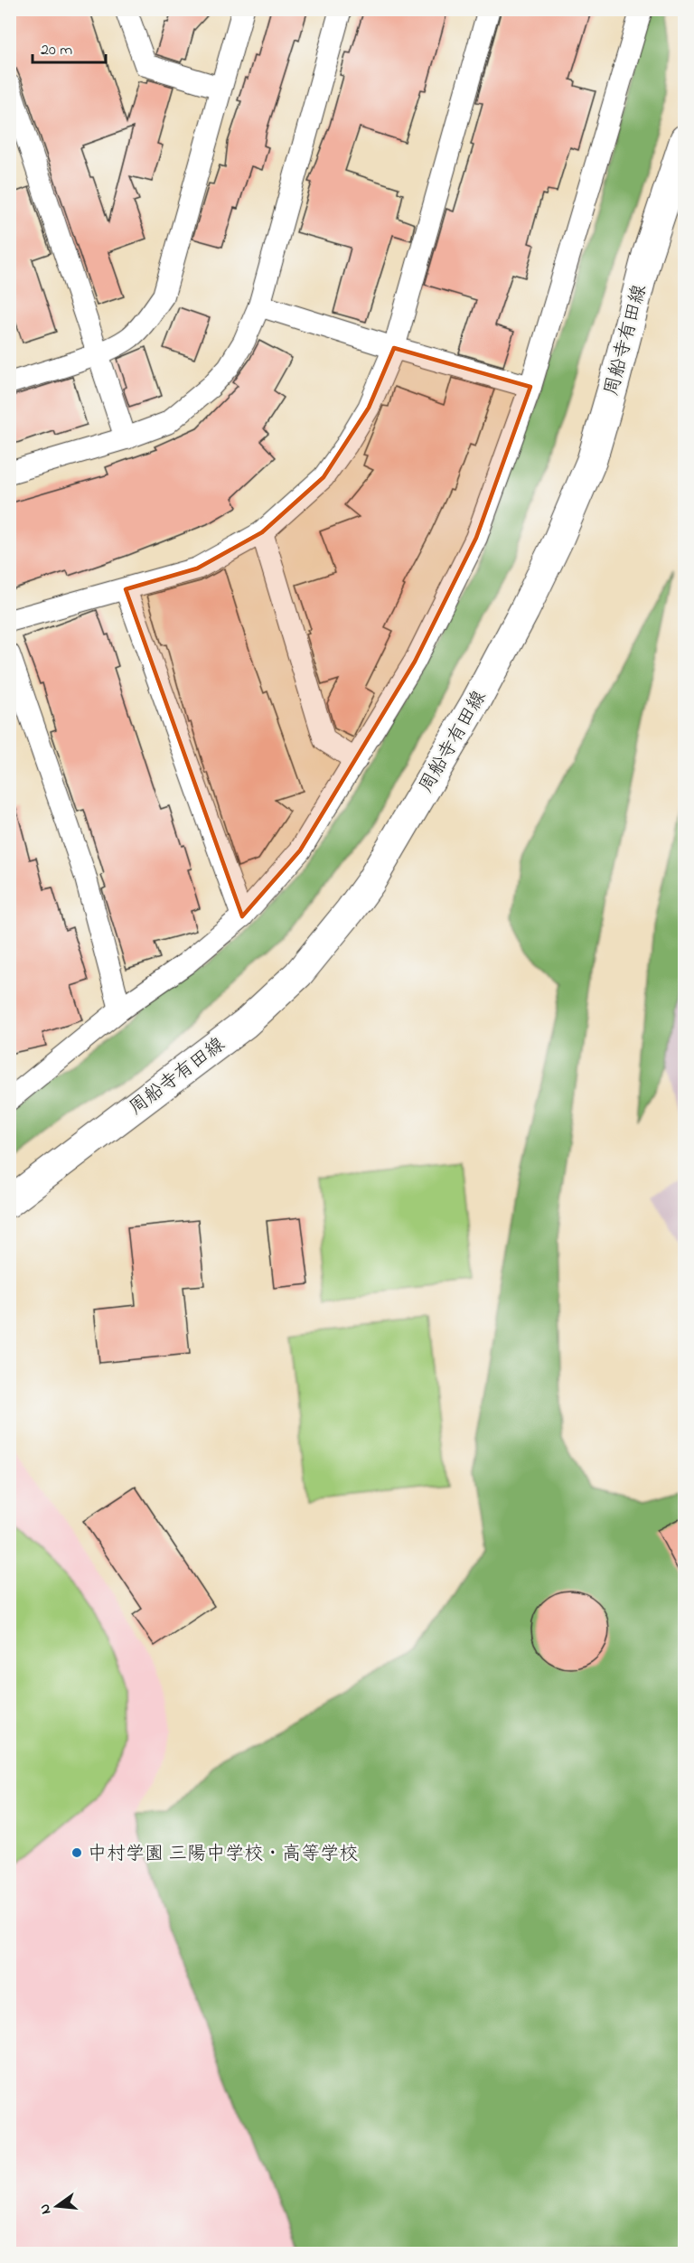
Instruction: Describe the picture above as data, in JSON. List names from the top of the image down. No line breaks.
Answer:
{"streets":{"main road":["周船寺有田線"]},"places":["中村学園 三陽中学校・高等学校"],"scale_bar":"20 m","north":"left"}
